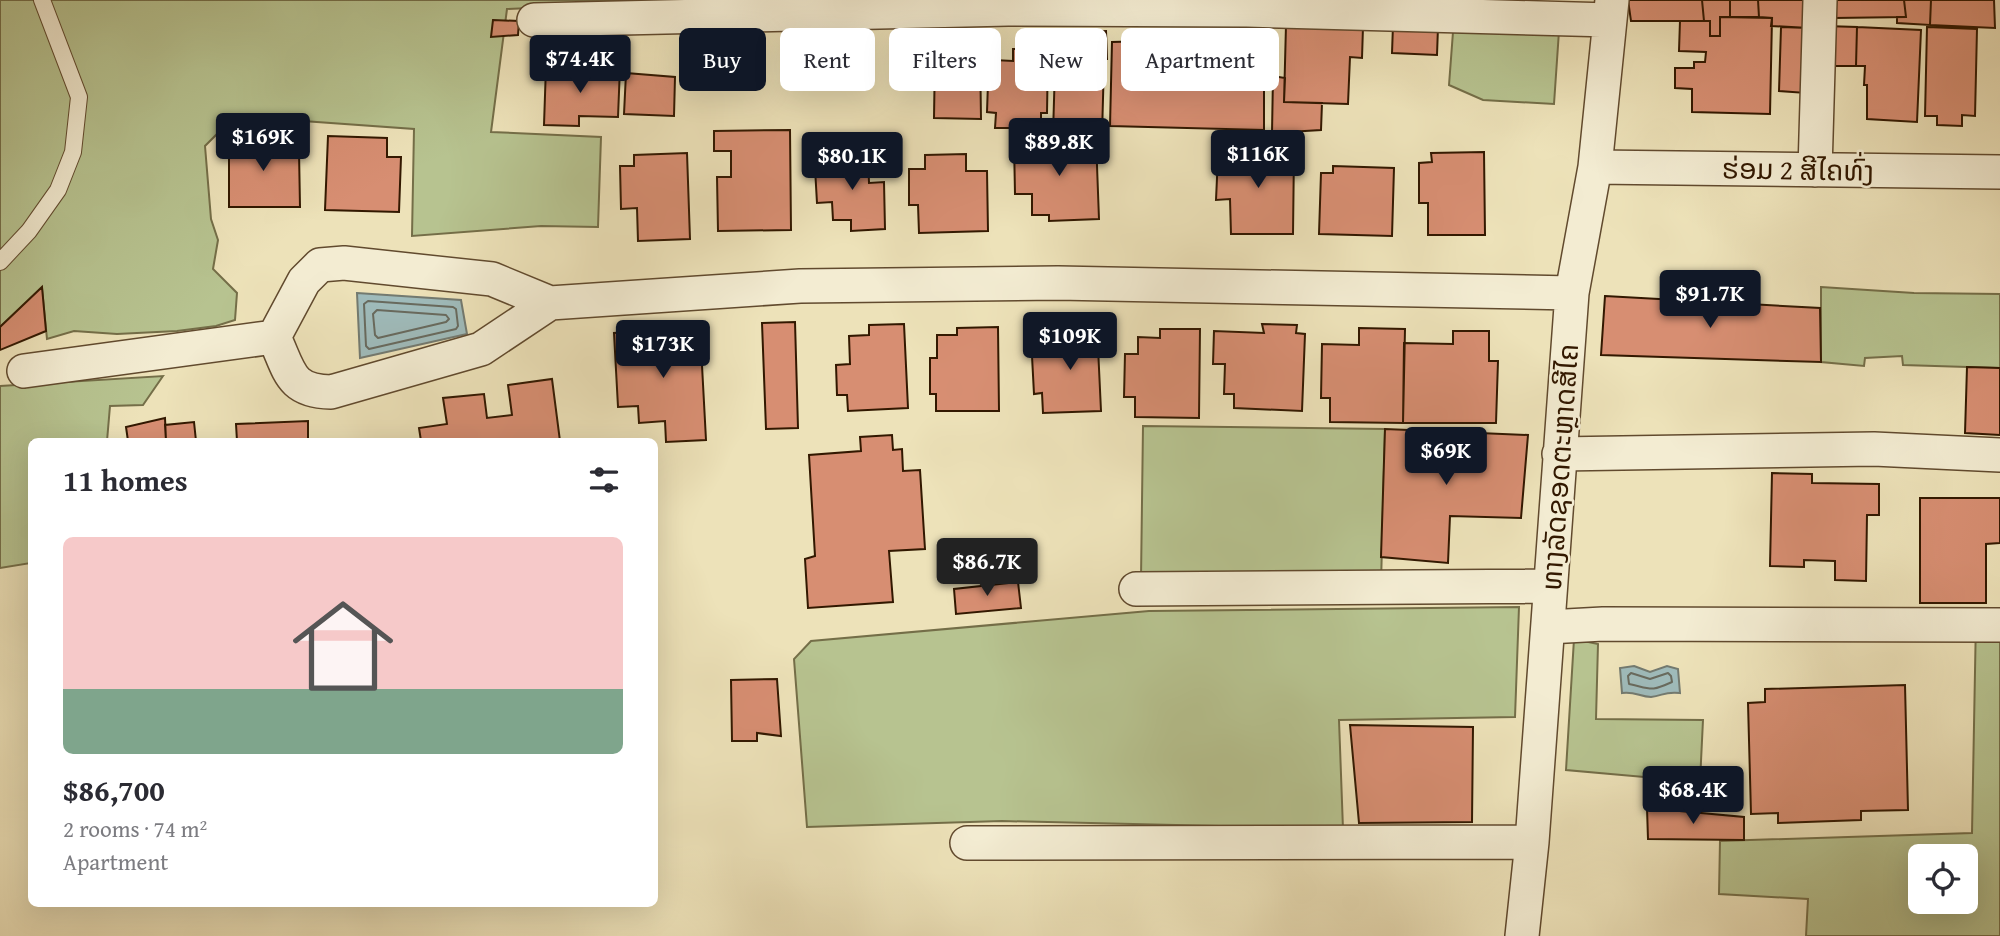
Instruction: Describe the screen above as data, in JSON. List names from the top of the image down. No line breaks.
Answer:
{"streets":{"street":["ຮ່ອມ 2 ສີໄຄທົ່ງ","ທາງລັດຊອດຕະຫຼາດສີໄຄ"]},"crossings":[["ຮ່ອມ 2 ສີໄຄທົ່ງ","ທາງລັດຊອດຕະຫຼາດສີໄຄ"]],"page":{"chip":["Buy","Rent","Filters","New","Apartment"],"price":["$74.4K","$169K","$89.8K","$116K","$80.1K","$91.7K","$109K","$173K","$69K","$86.7K","$68.4K"],"heading":"11 homes","list":[{"name":"$86,700","note":"2 rooms · 74 m² · Apartment"}]}}
